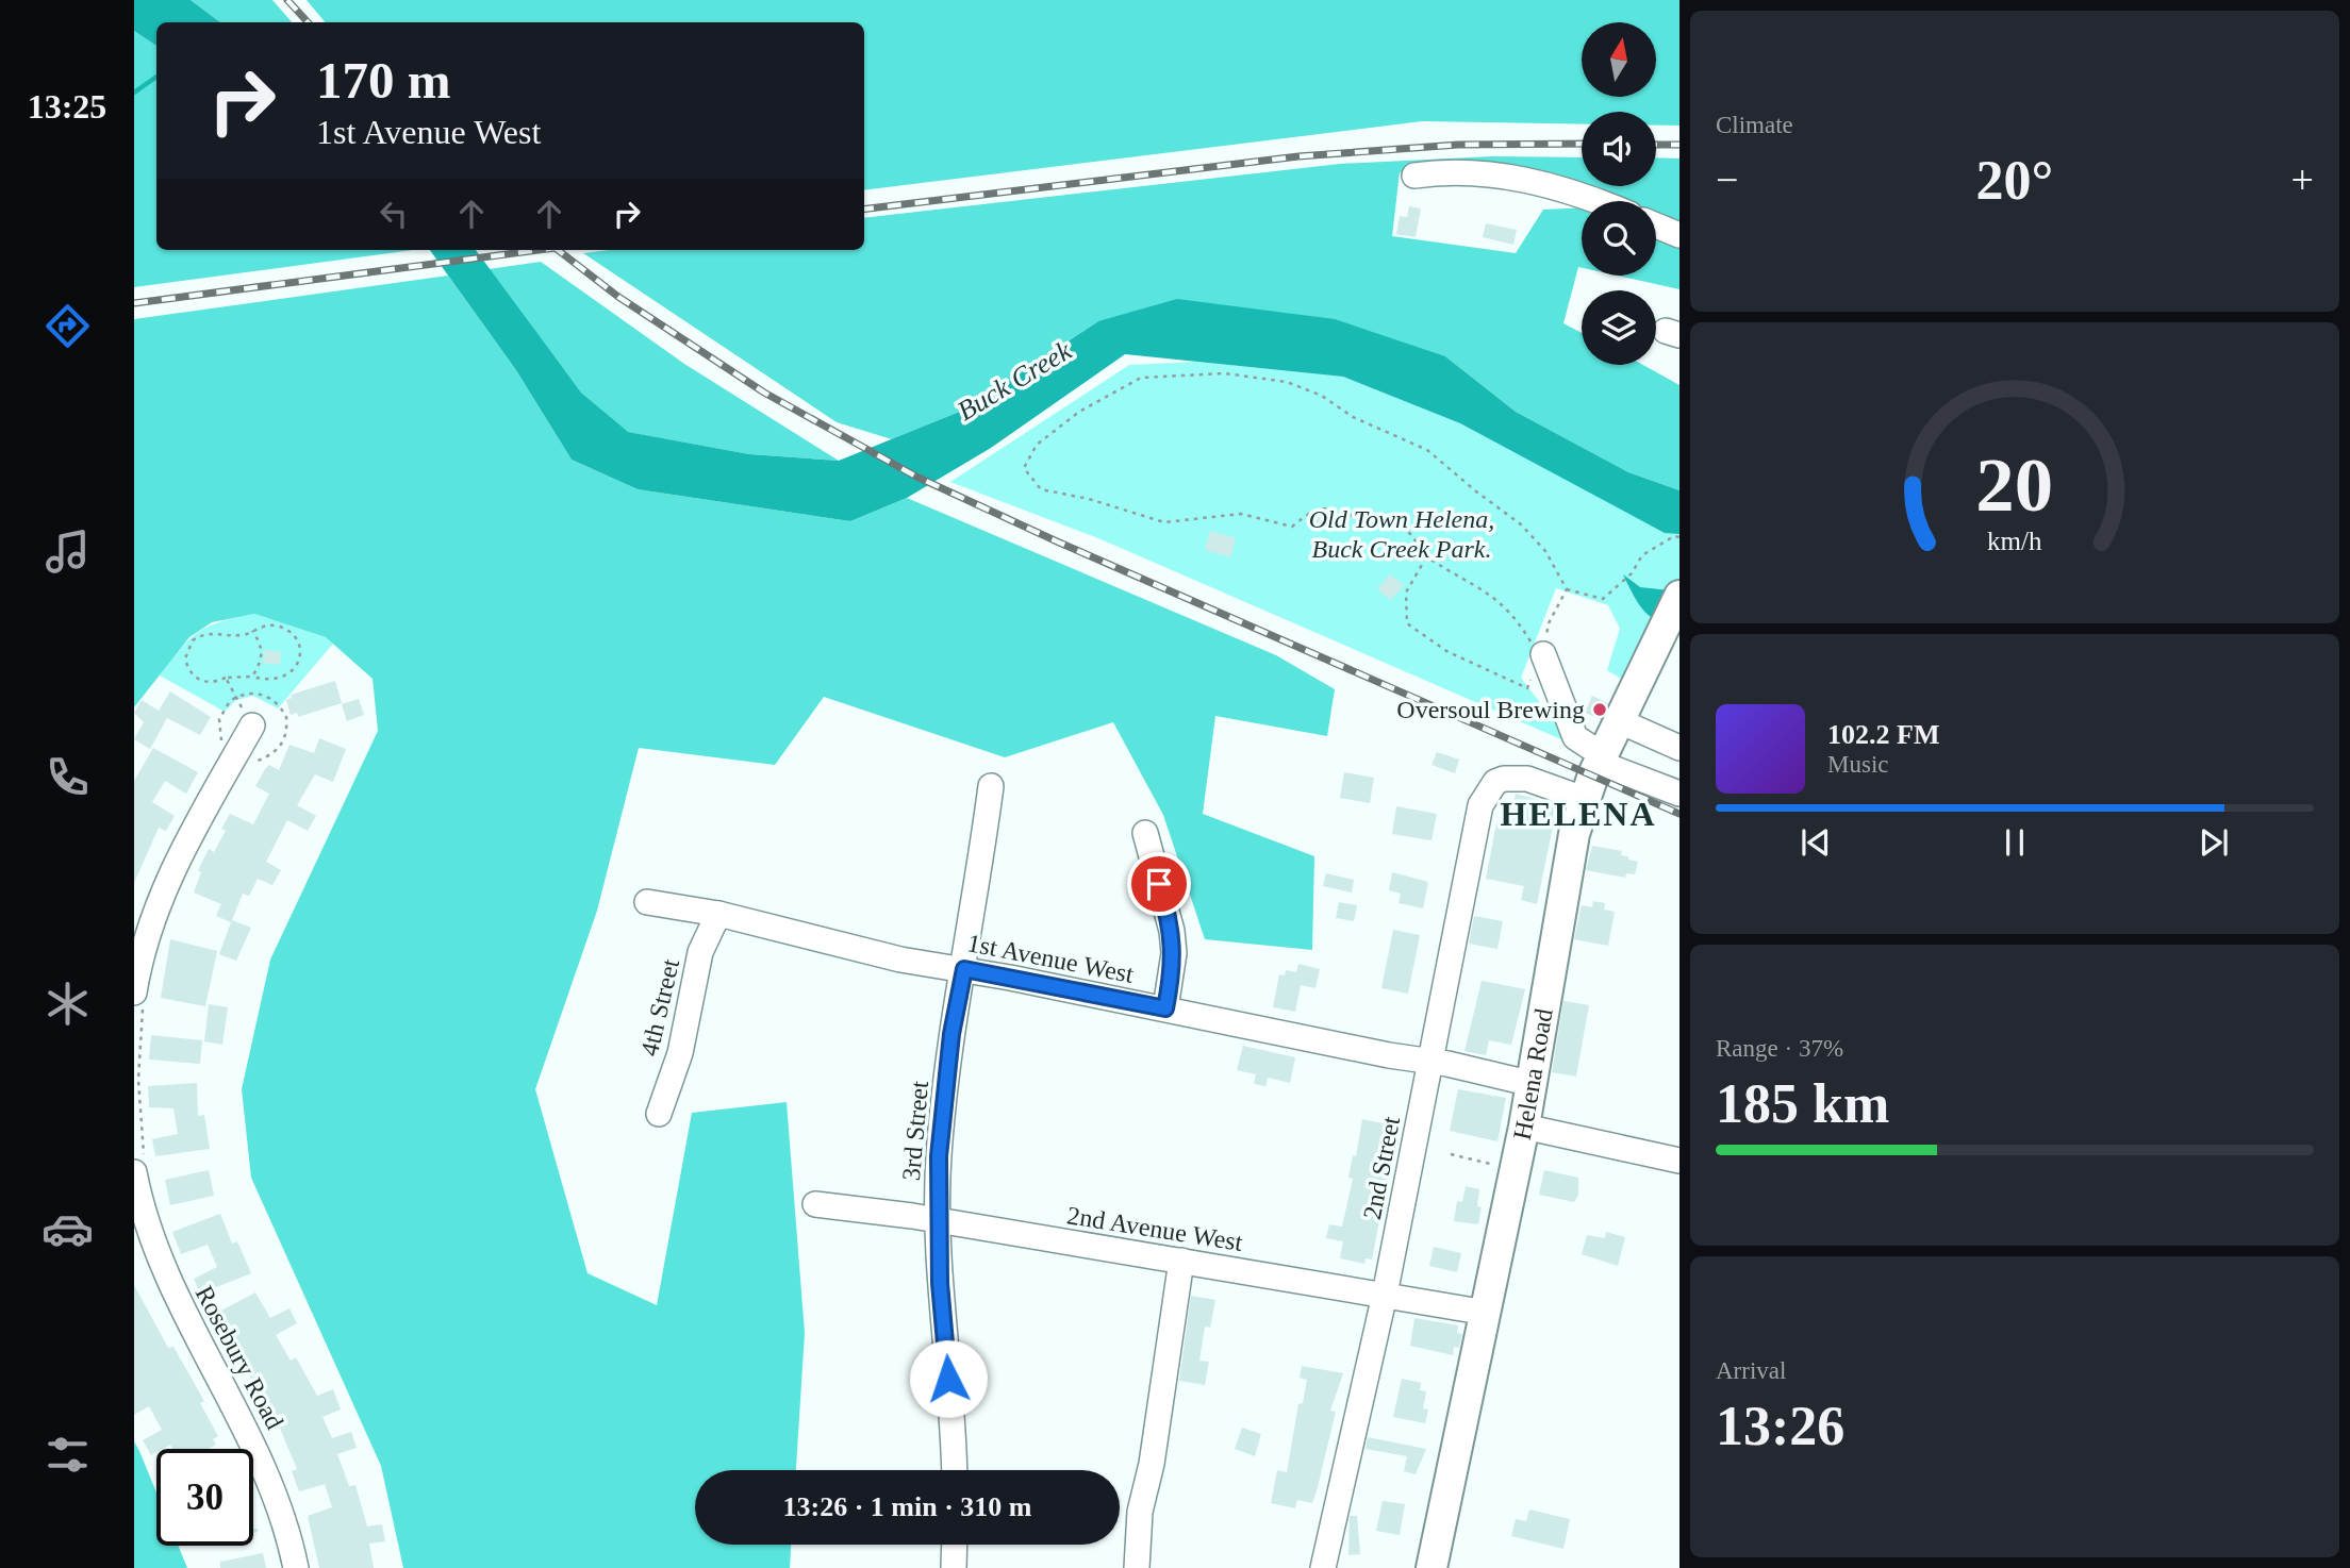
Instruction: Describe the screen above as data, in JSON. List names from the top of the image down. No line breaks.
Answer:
{"streets":{"main road":["Helena Road"],"street":["1st Avenue West","4th Street","3rd Street","2nd Street","2nd Avenue West","Rosebury Road"]},"crossings":[["1st Avenue West","4th Street"],["1st Avenue West","Helena Road"],["1st Avenue West","3rd Street"],["1st Avenue West","2nd Street"],["Helena Road","2nd Street"],["Helena Road","2nd Avenue West"],["3rd Street","2nd Avenue West"],["2nd Street","2nd Avenue West"]],"districts":["HELENA"],"water":["Buck Creek"],"parks":["Old Town Helena, Buck Creek Park."],"places":["Oversoul Brewing"],"north":"top","page":{"tabs":"13:25","tile":["Climate",["Range · 37%","185 km"],["Arrival","13:26"]],"turn":["170 m","1st Avenue West"],"heat":["−","20°","+"],"song":["102.2 FM","Music"],"limit":"30","trip":"13:26 · 1 min · 310 m","gauge":["20","km/h"]}}
